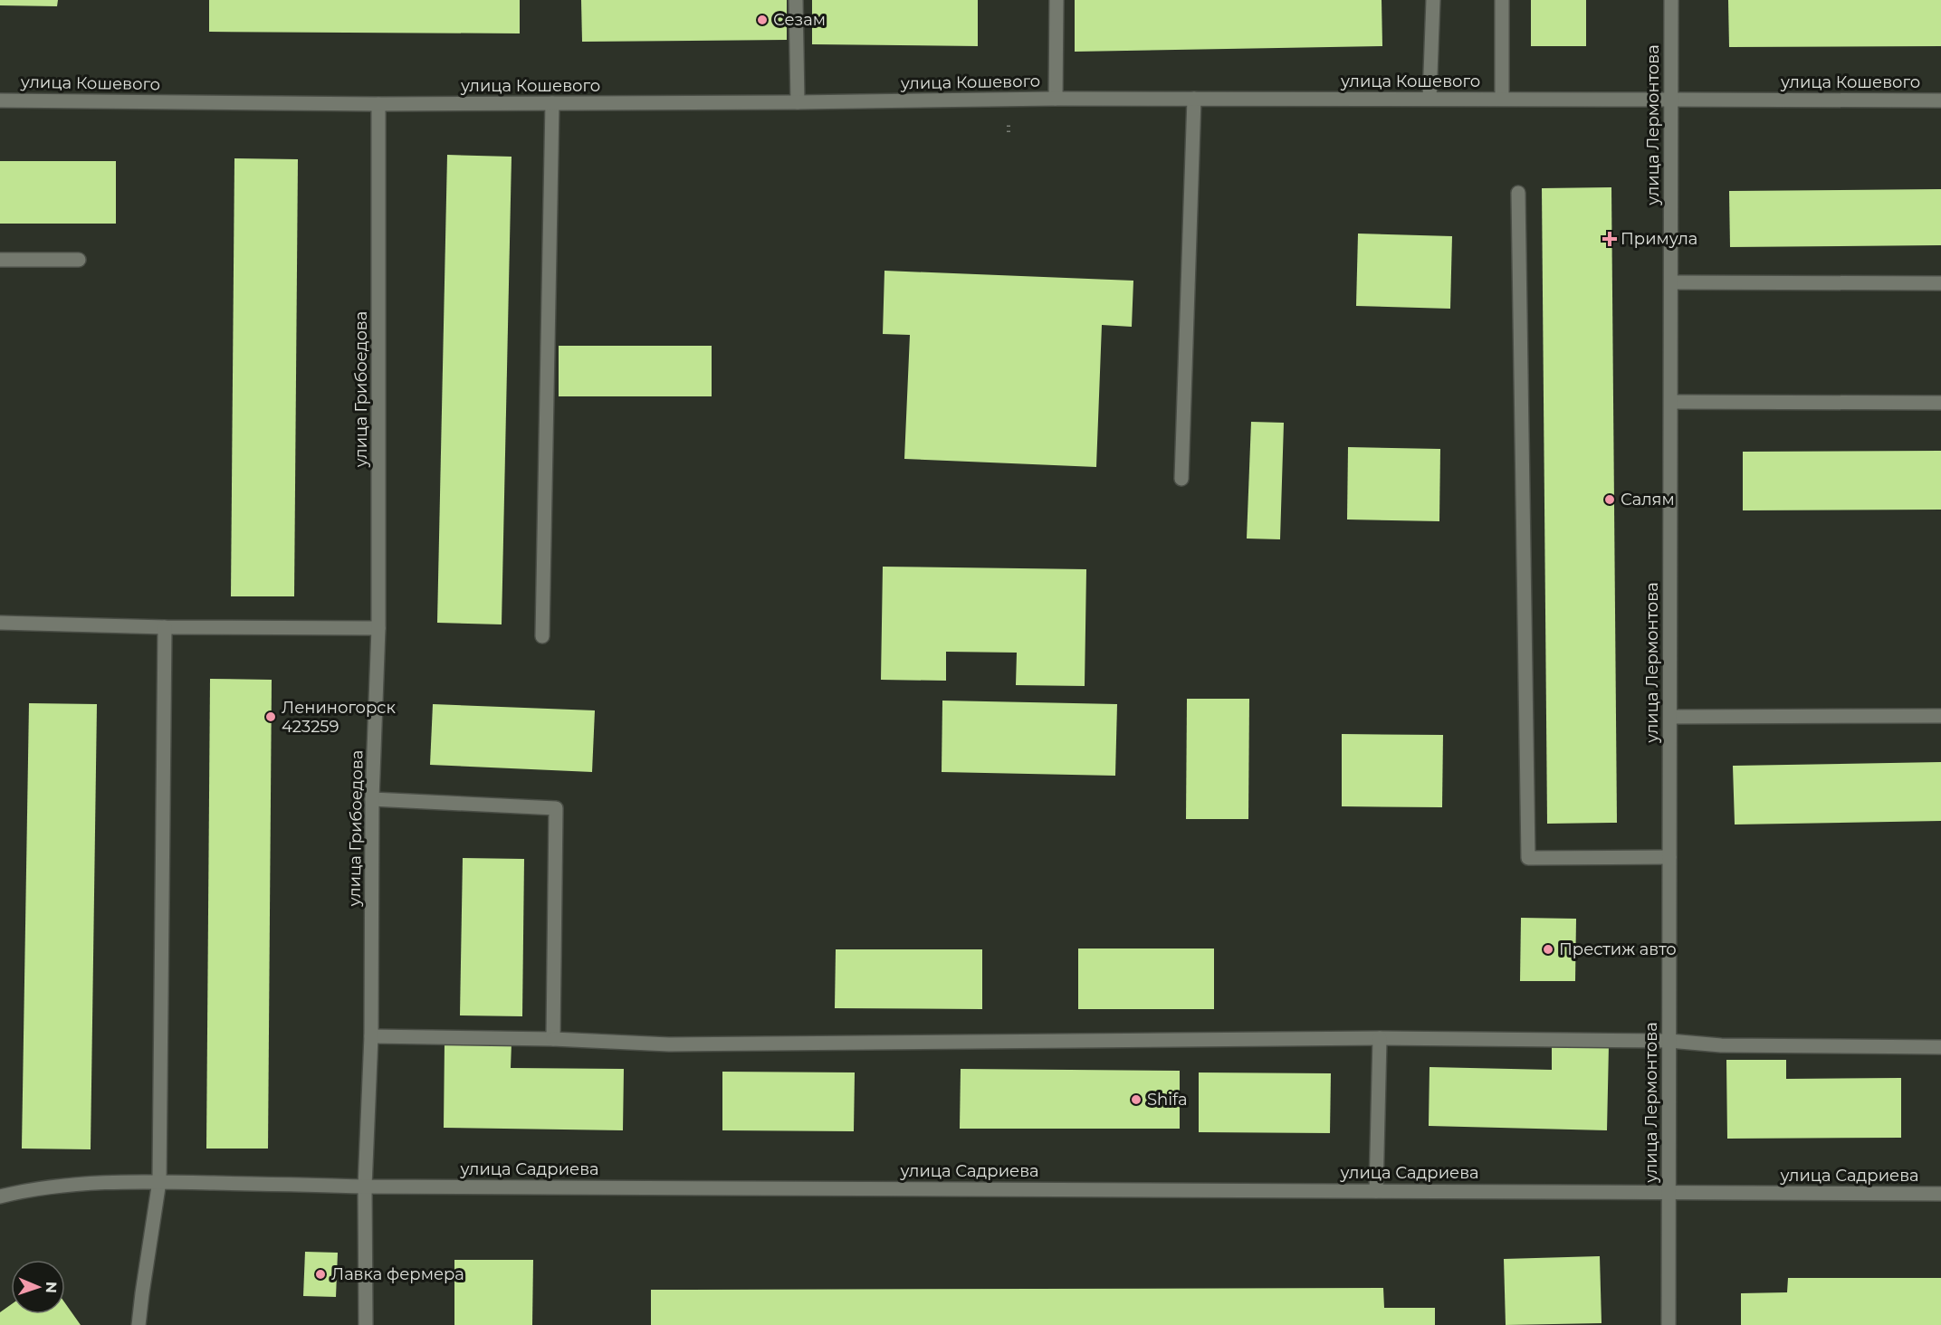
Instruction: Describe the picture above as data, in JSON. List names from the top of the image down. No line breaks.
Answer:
{"streets":{"street":["улица Кошевого","улица Лермонтова","улица Грибоедова","улица Садриева"]},"crossings":[["улица Кошевого","улица Лермонтова"],["улица Кошевого","улица Грибоедова"],["улица Лермонтова","улица Садриева"],["улица Грибоедова","улица Садриева"]],"places":{"other":["Сезам","Салям","Лениногорск 423259","Престиж авто","Shifa","Лавка фермера"],"health":["Примула"]},"north":"right"}
